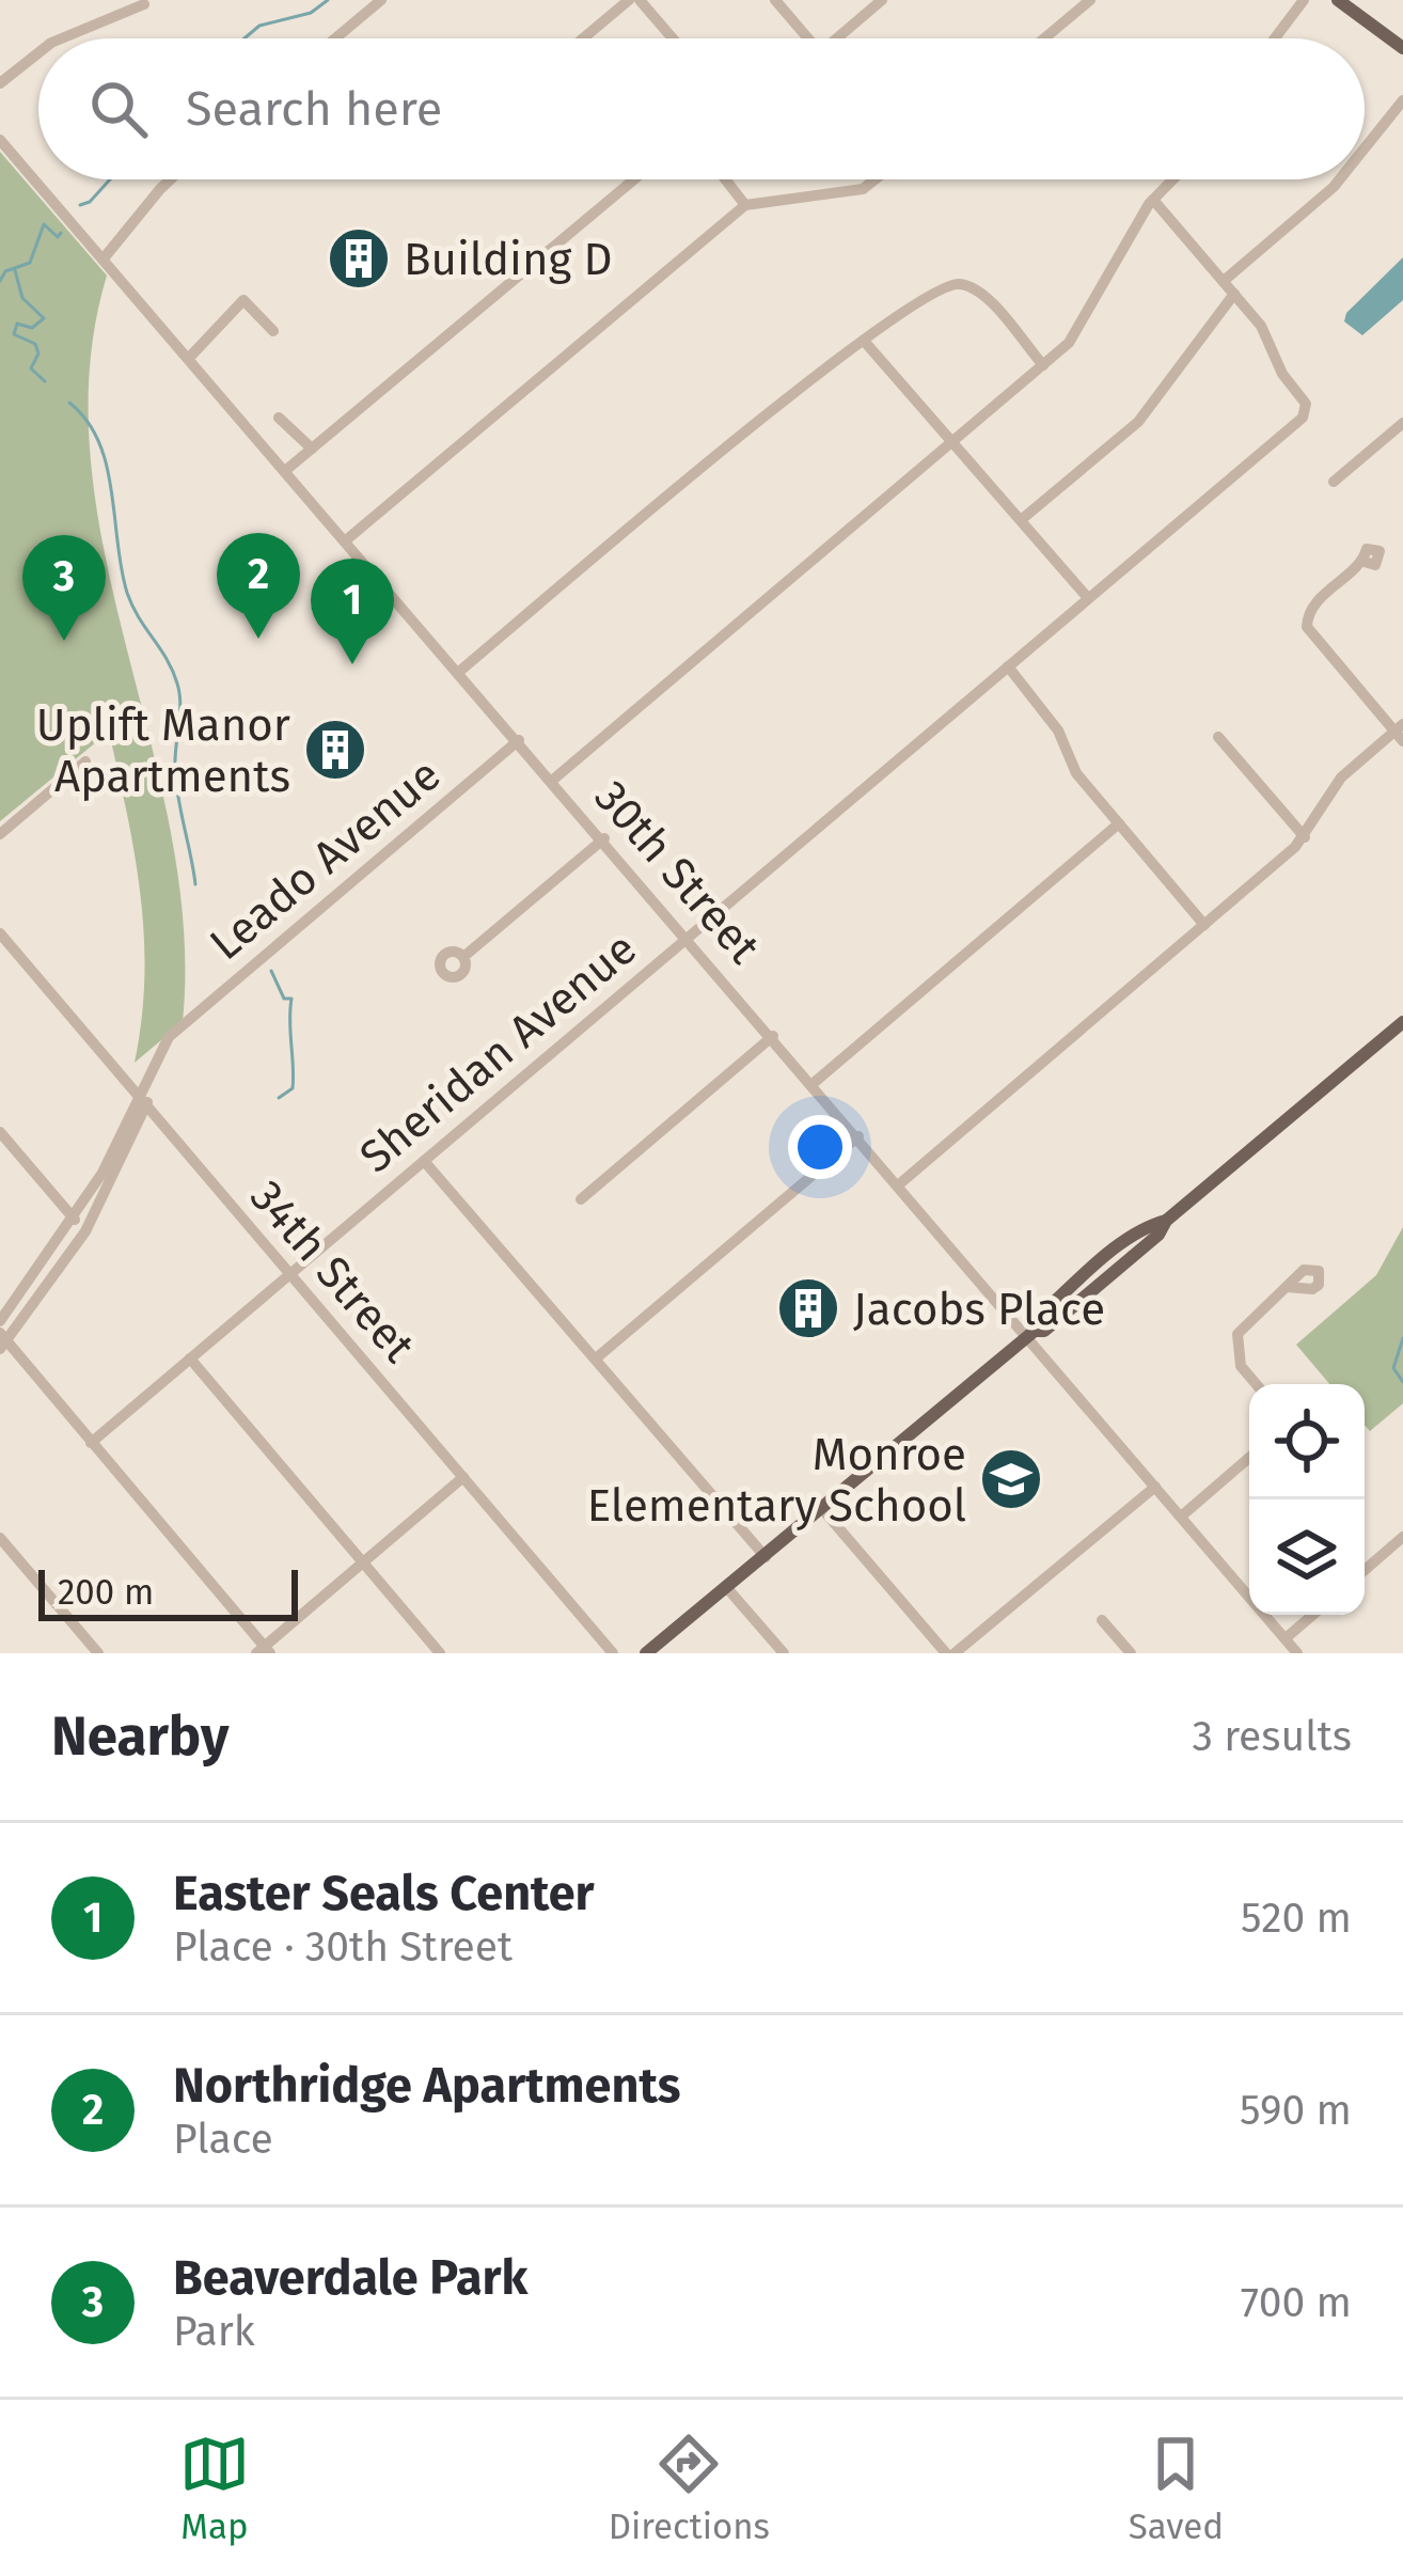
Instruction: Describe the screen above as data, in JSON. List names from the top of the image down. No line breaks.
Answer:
{"streets":{"street":["Leado Avenue","30th Street","Sheridan Avenue","34th Street"]},"crossings":[["Leado Avenue","30th Street"],["Leado Avenue","34th Street"],["30th Street","Sheridan Avenue"],["Sheridan Avenue","34th Street"]],"places":{"building":["Building D","Uplift Manor Apartments","Jacobs Place"],"school or university":["Monroe Elementary School"]},"scale_bar":"200 m","page":{"search":"Search here","pins":["2","3","1"],"scale":"200 m","heading":["Nearby","3 results"],"list":[{"mark":"1","name":"Easter Seals Center","note":"Place · 30th Street","value":"520 m"},{"mark":"2","name":"Northridge Apartments","note":"Place","value":"590 m"},{"mark":"3","name":"Beaverdale Park","note":"Park","value":"700 m"}],"nav":["Map","Directions","Saved"]}}
